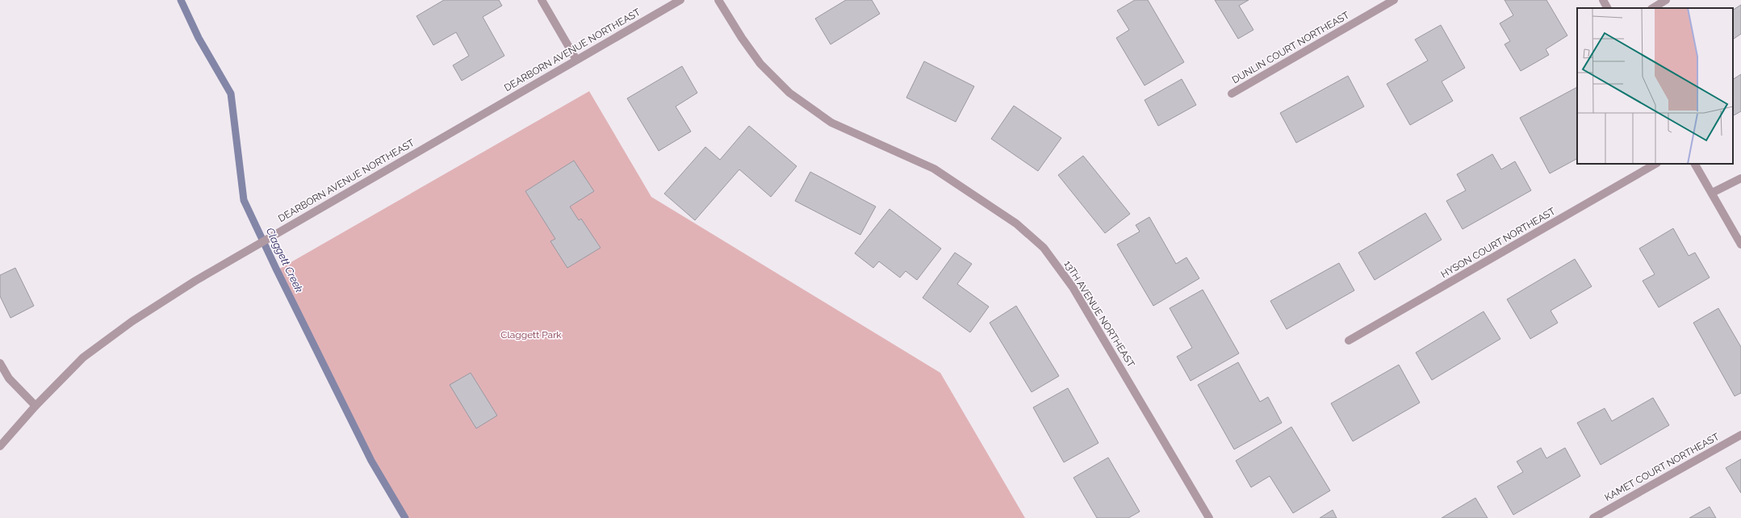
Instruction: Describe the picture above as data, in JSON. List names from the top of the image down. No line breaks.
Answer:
{"streets":{"street":["DUNLIN COURT NORTHEAST","DEARBORN AVENUE NORTHEAST","HYSON COURT NORTHEAST","13TH AVENUE NORTHEAST","KAMET COURT NORTHEAST"]},"water":["Claggett Creek"],"parks":["Claggett Park"]}
